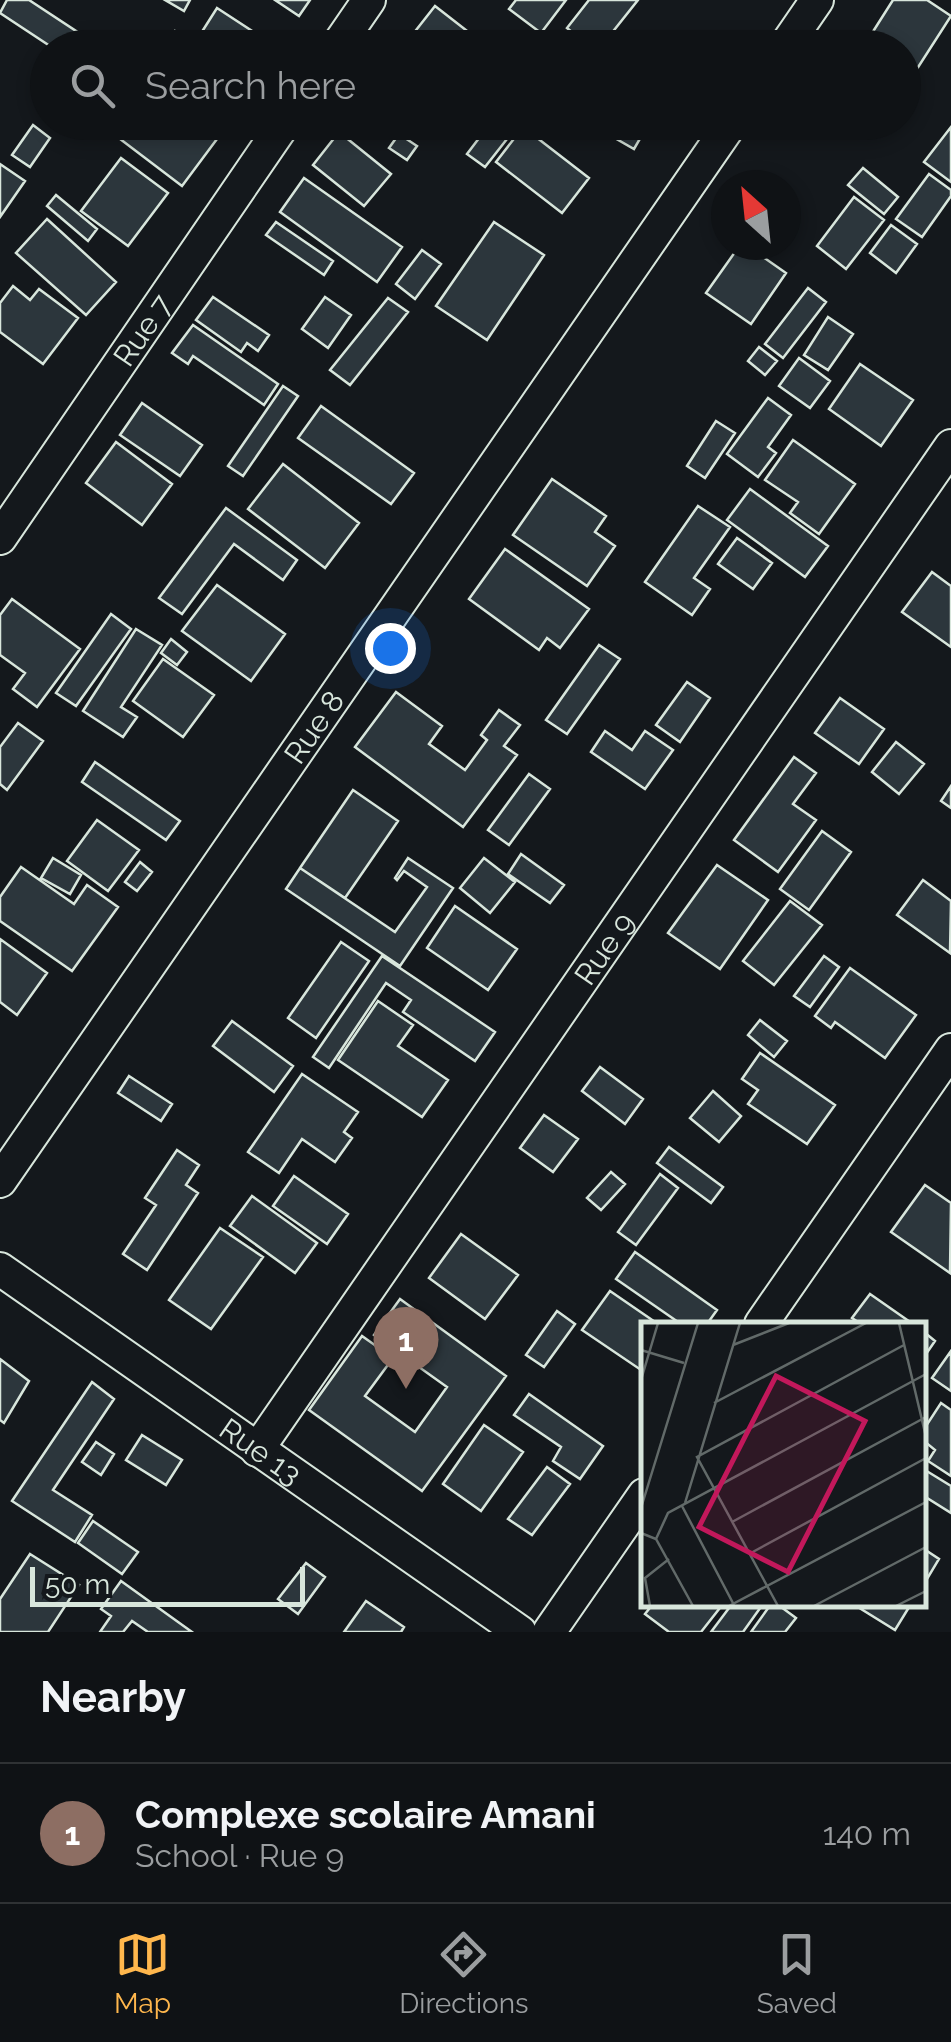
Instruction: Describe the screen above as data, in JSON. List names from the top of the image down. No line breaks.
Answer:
{"streets":{"street":["Rue 7","Rue 8","Rue 9","Rue 13"]},"crossings":[["Rue 9","Rue 13"]],"scale_bar":"50 m","north":"top left","page":{"search":"Search here","pins":"1","scale":"50 m","heading":"Nearby","list":[{"mark":"1","name":"Complexe scolaire Amani","note":"School · Rue 9","value":"140 m"}],"nav":["Map","Directions","Saved"]}}
